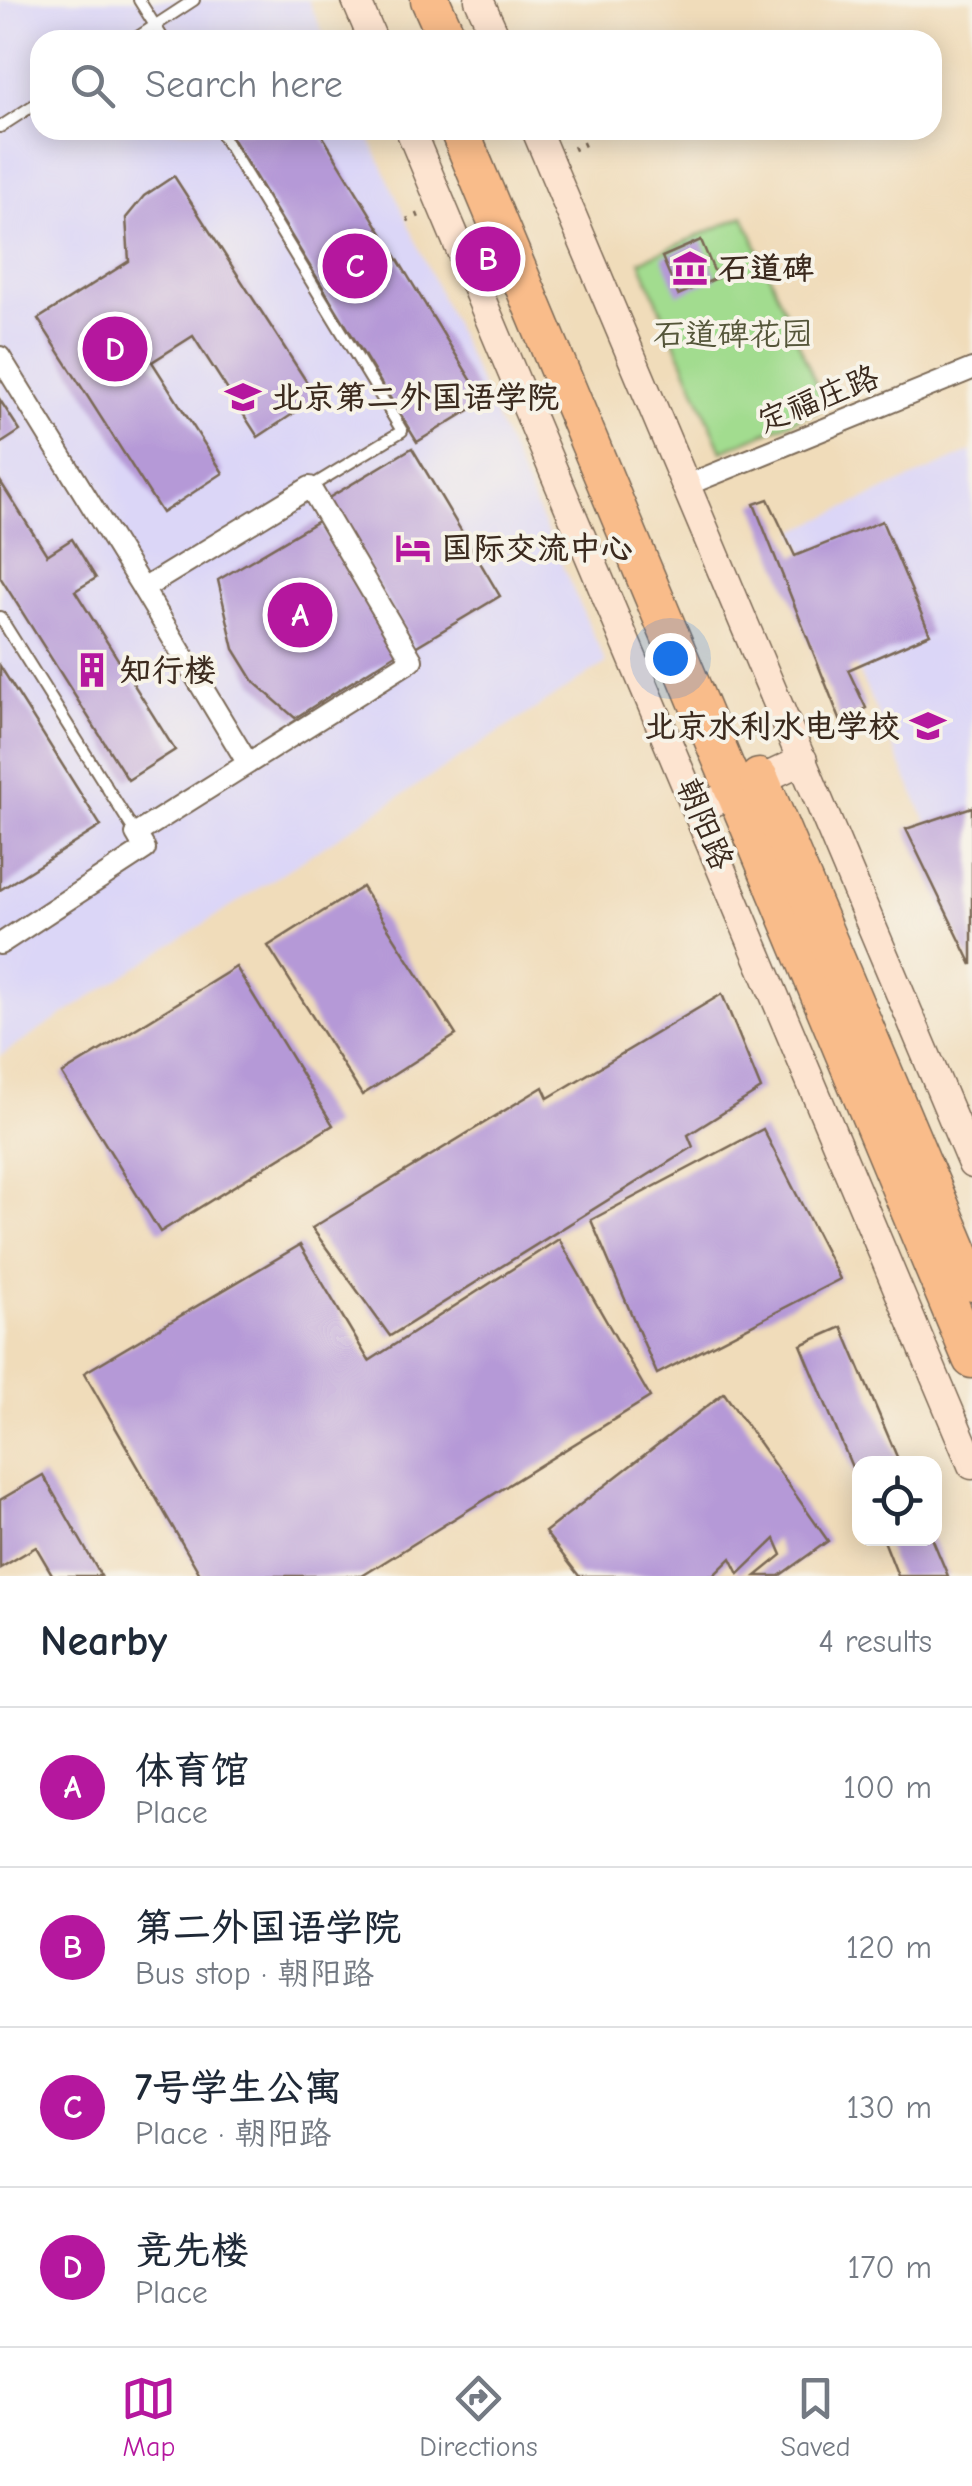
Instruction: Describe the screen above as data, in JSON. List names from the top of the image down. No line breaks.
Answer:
{"streets":{"highway":["朝阳路"],"street":["定福庄路"]},"parks":["石道碑花园"],"places":{"museum":["石道碑"],"school or university":["北京第二外国语学院","北京水利水电学校"],"hotel":["国际交流中心"],"building":["知行楼"]},"page":{"search":"Search here","pins":["B","C","D","A"],"heading":["Nearby","4 results"],"list":[{"mark":"A","name":"体育馆","note":"Place","value":"100 m"},{"mark":"B","name":"第二外国语学院","note":"Bus stop · 朝阳路","value":"120 m"},{"mark":"C","name":"7号学生公寓","note":"Place · 朝阳路","value":"130 m"},{"mark":"D","name":"竞先楼","note":"Place","value":"170 m"}],"nav":["Map","Directions","Saved"]}}
